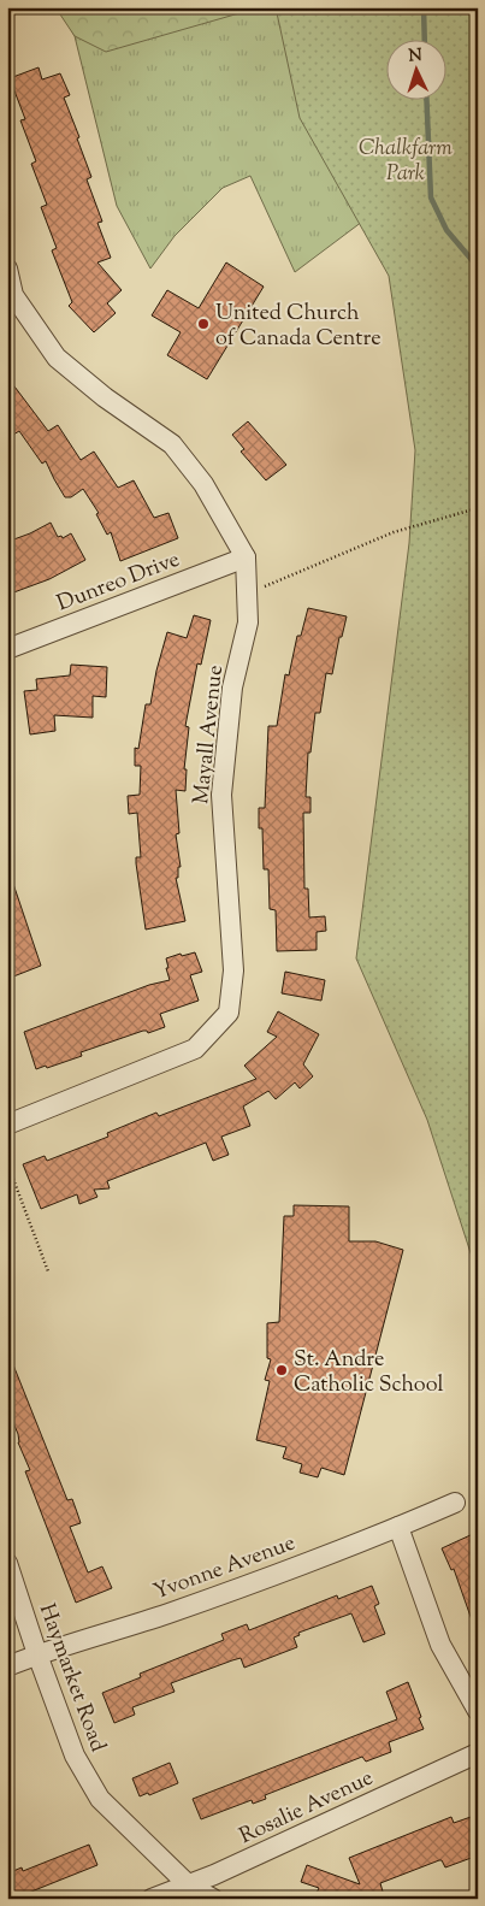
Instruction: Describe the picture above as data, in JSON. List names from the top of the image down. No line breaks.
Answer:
{"streets":{"street":["Dunreo Drive","Mayall Avenue","Yvonne Avenue","Haymarket Road","Rosalie Avenue"]},"crossings":[["Dunreo Drive","Mayall Avenue"],["Yvonne Avenue","Haymarket Road"],["Haymarket Road","Rosalie Avenue"]],"parks":["Chalkfarm Park"],"places":["United Church of Canada Centre","St. Andre Catholic School"],"north":"top"}
